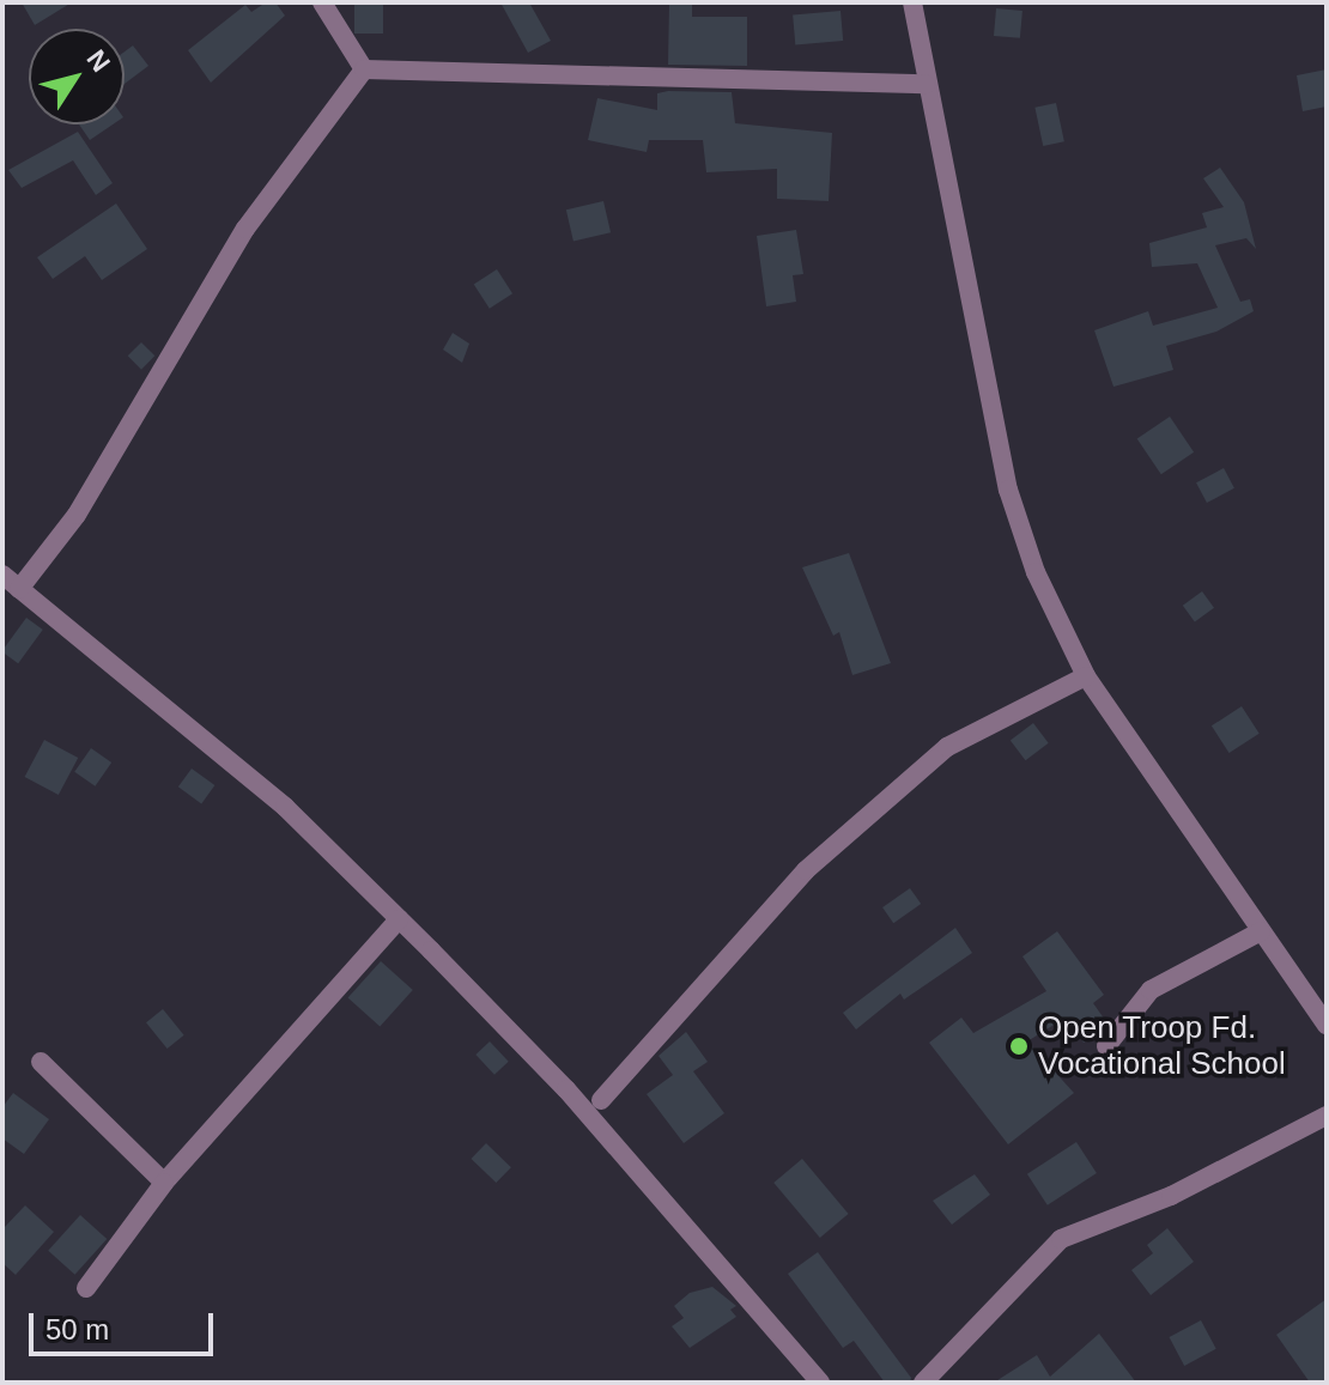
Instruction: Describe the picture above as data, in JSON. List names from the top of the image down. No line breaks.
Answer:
{"places":["Open Troop Fd. Vocational School"],"scale_bar":"50 m","north":"top right"}
